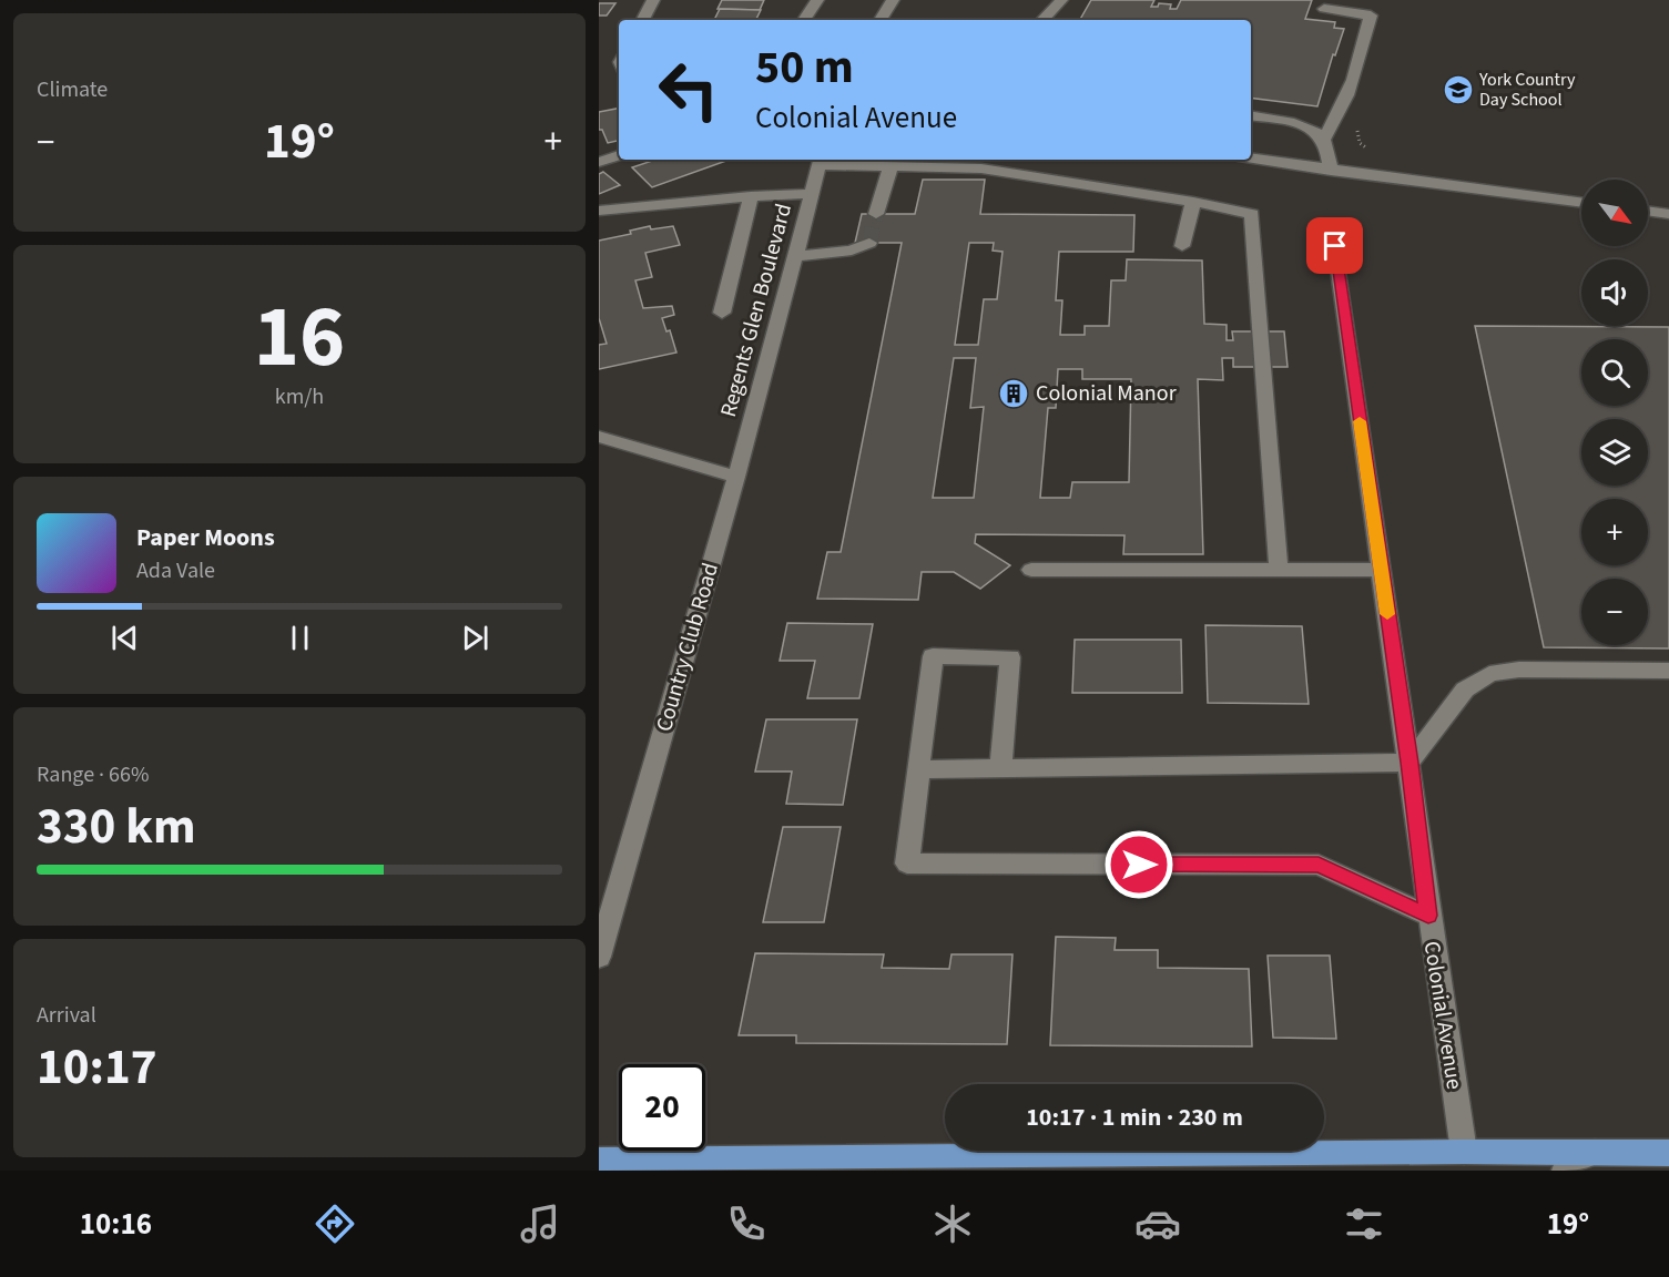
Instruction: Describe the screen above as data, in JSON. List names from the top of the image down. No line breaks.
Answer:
{"streets":{"street":["Regents Glen Boulevard","Country Club Road","Colonial Avenue"]},"crossings":[["Regents Glen Boulevard","Country Club Road"]],"places":{"school or university":["York Country Day School"],"building":["Colonial Manor"]},"north":"bottom right","page":{"tile":["Climate",["16","km/h"],["Range · 66%","330 km"],["Arrival","10:17"]],"turn":["50 m","Colonial Avenue"],"heat":["−","19°","+"],"map_buttons":["+","−"],"song":["Paper Moons","Ada Vale"],"limit":"20","trip":"10:17 · 1 min · 230 m","tabs":["10:16","19°"]}}
